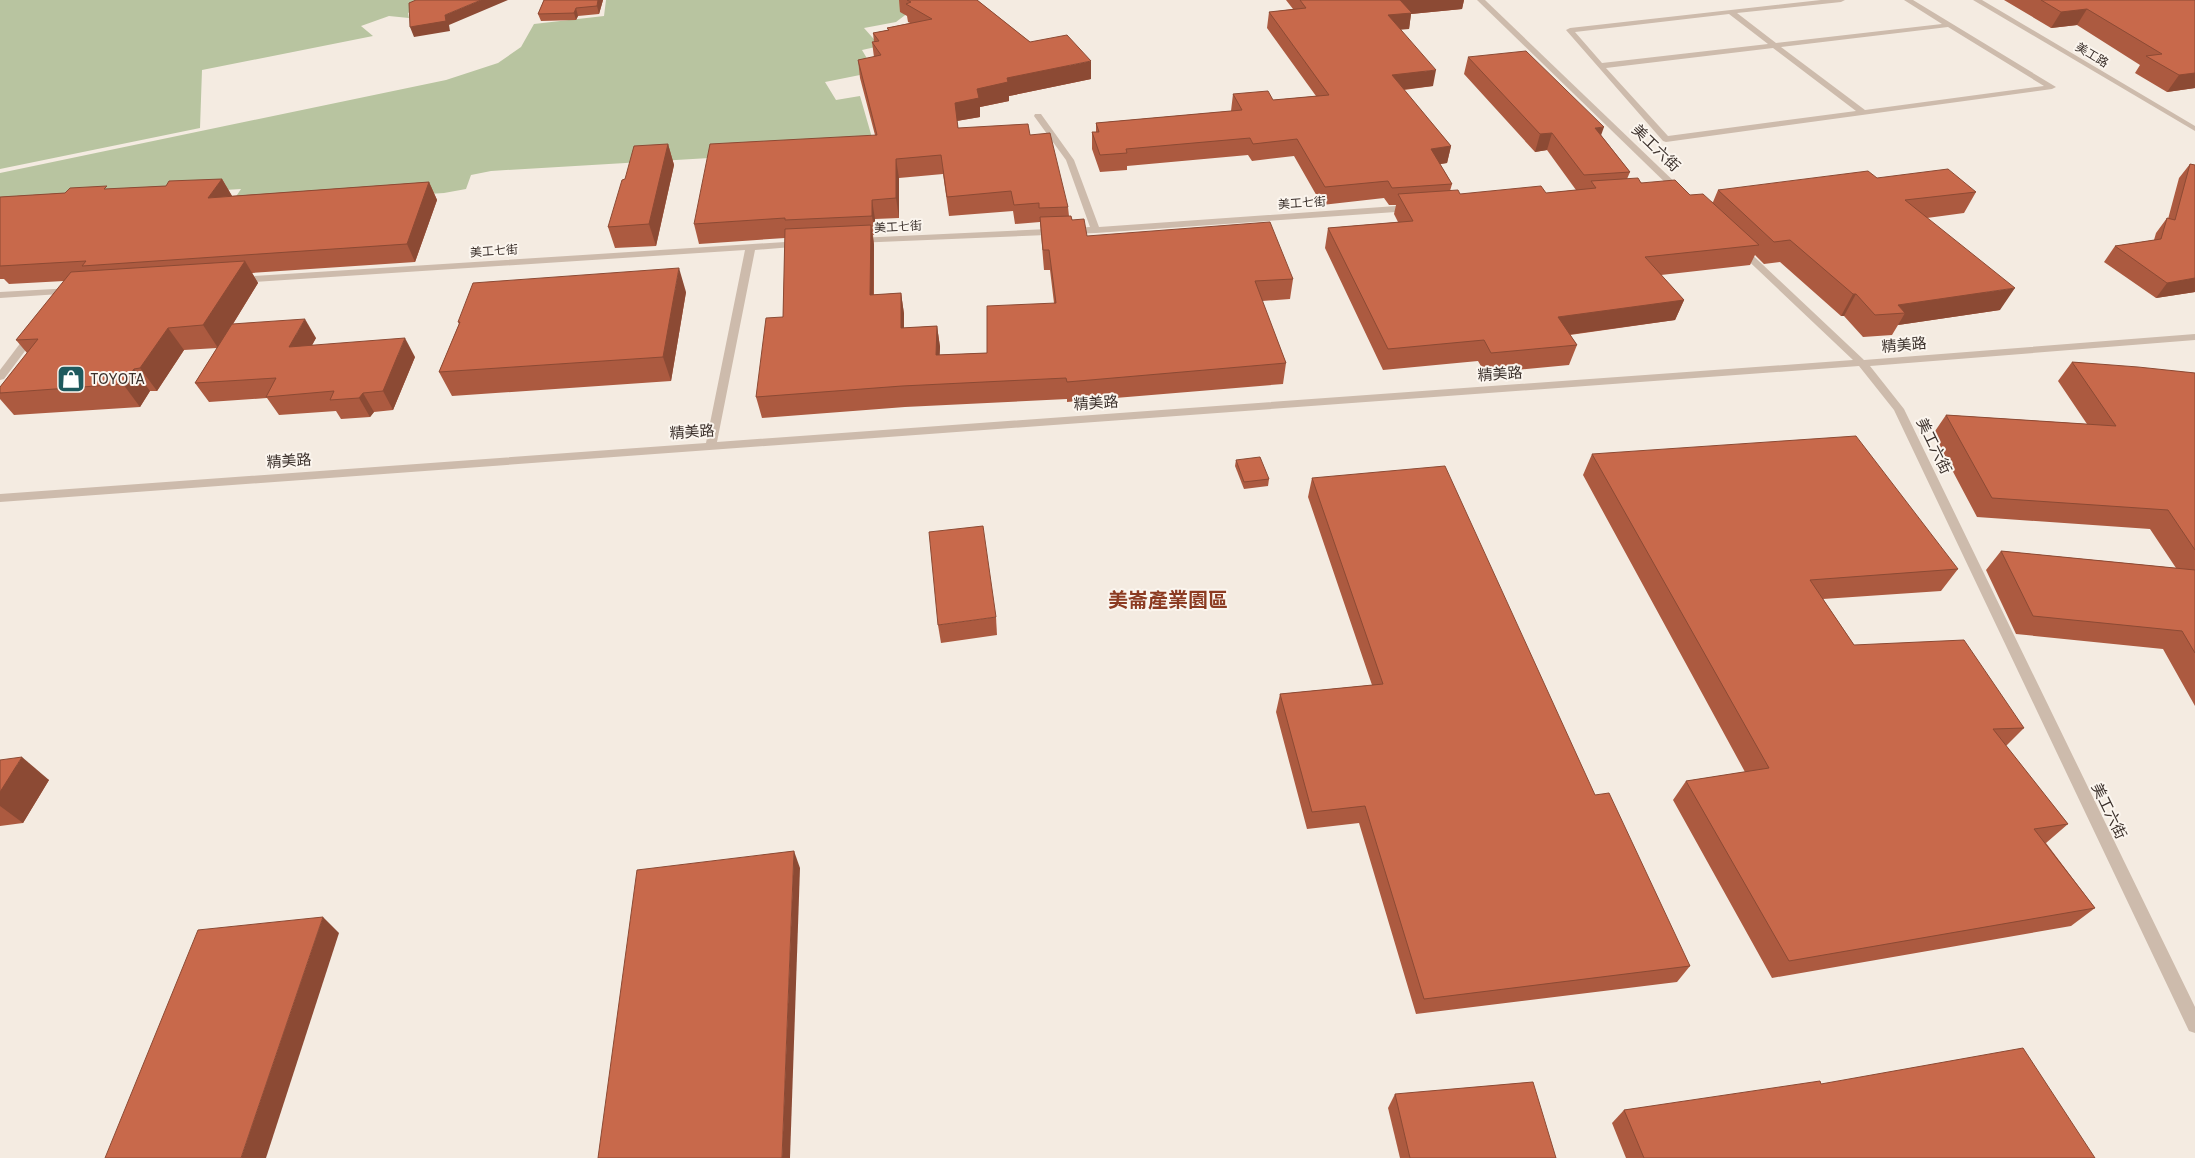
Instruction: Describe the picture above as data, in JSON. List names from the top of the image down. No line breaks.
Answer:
{"streets":{"street":["美工路","美工六街","美工七街","精美路"]},"crossings":[["美工六街","精美路"]],"districts":["美崙產業園區"],"places":{"shop":["TOYOTA"]}}
